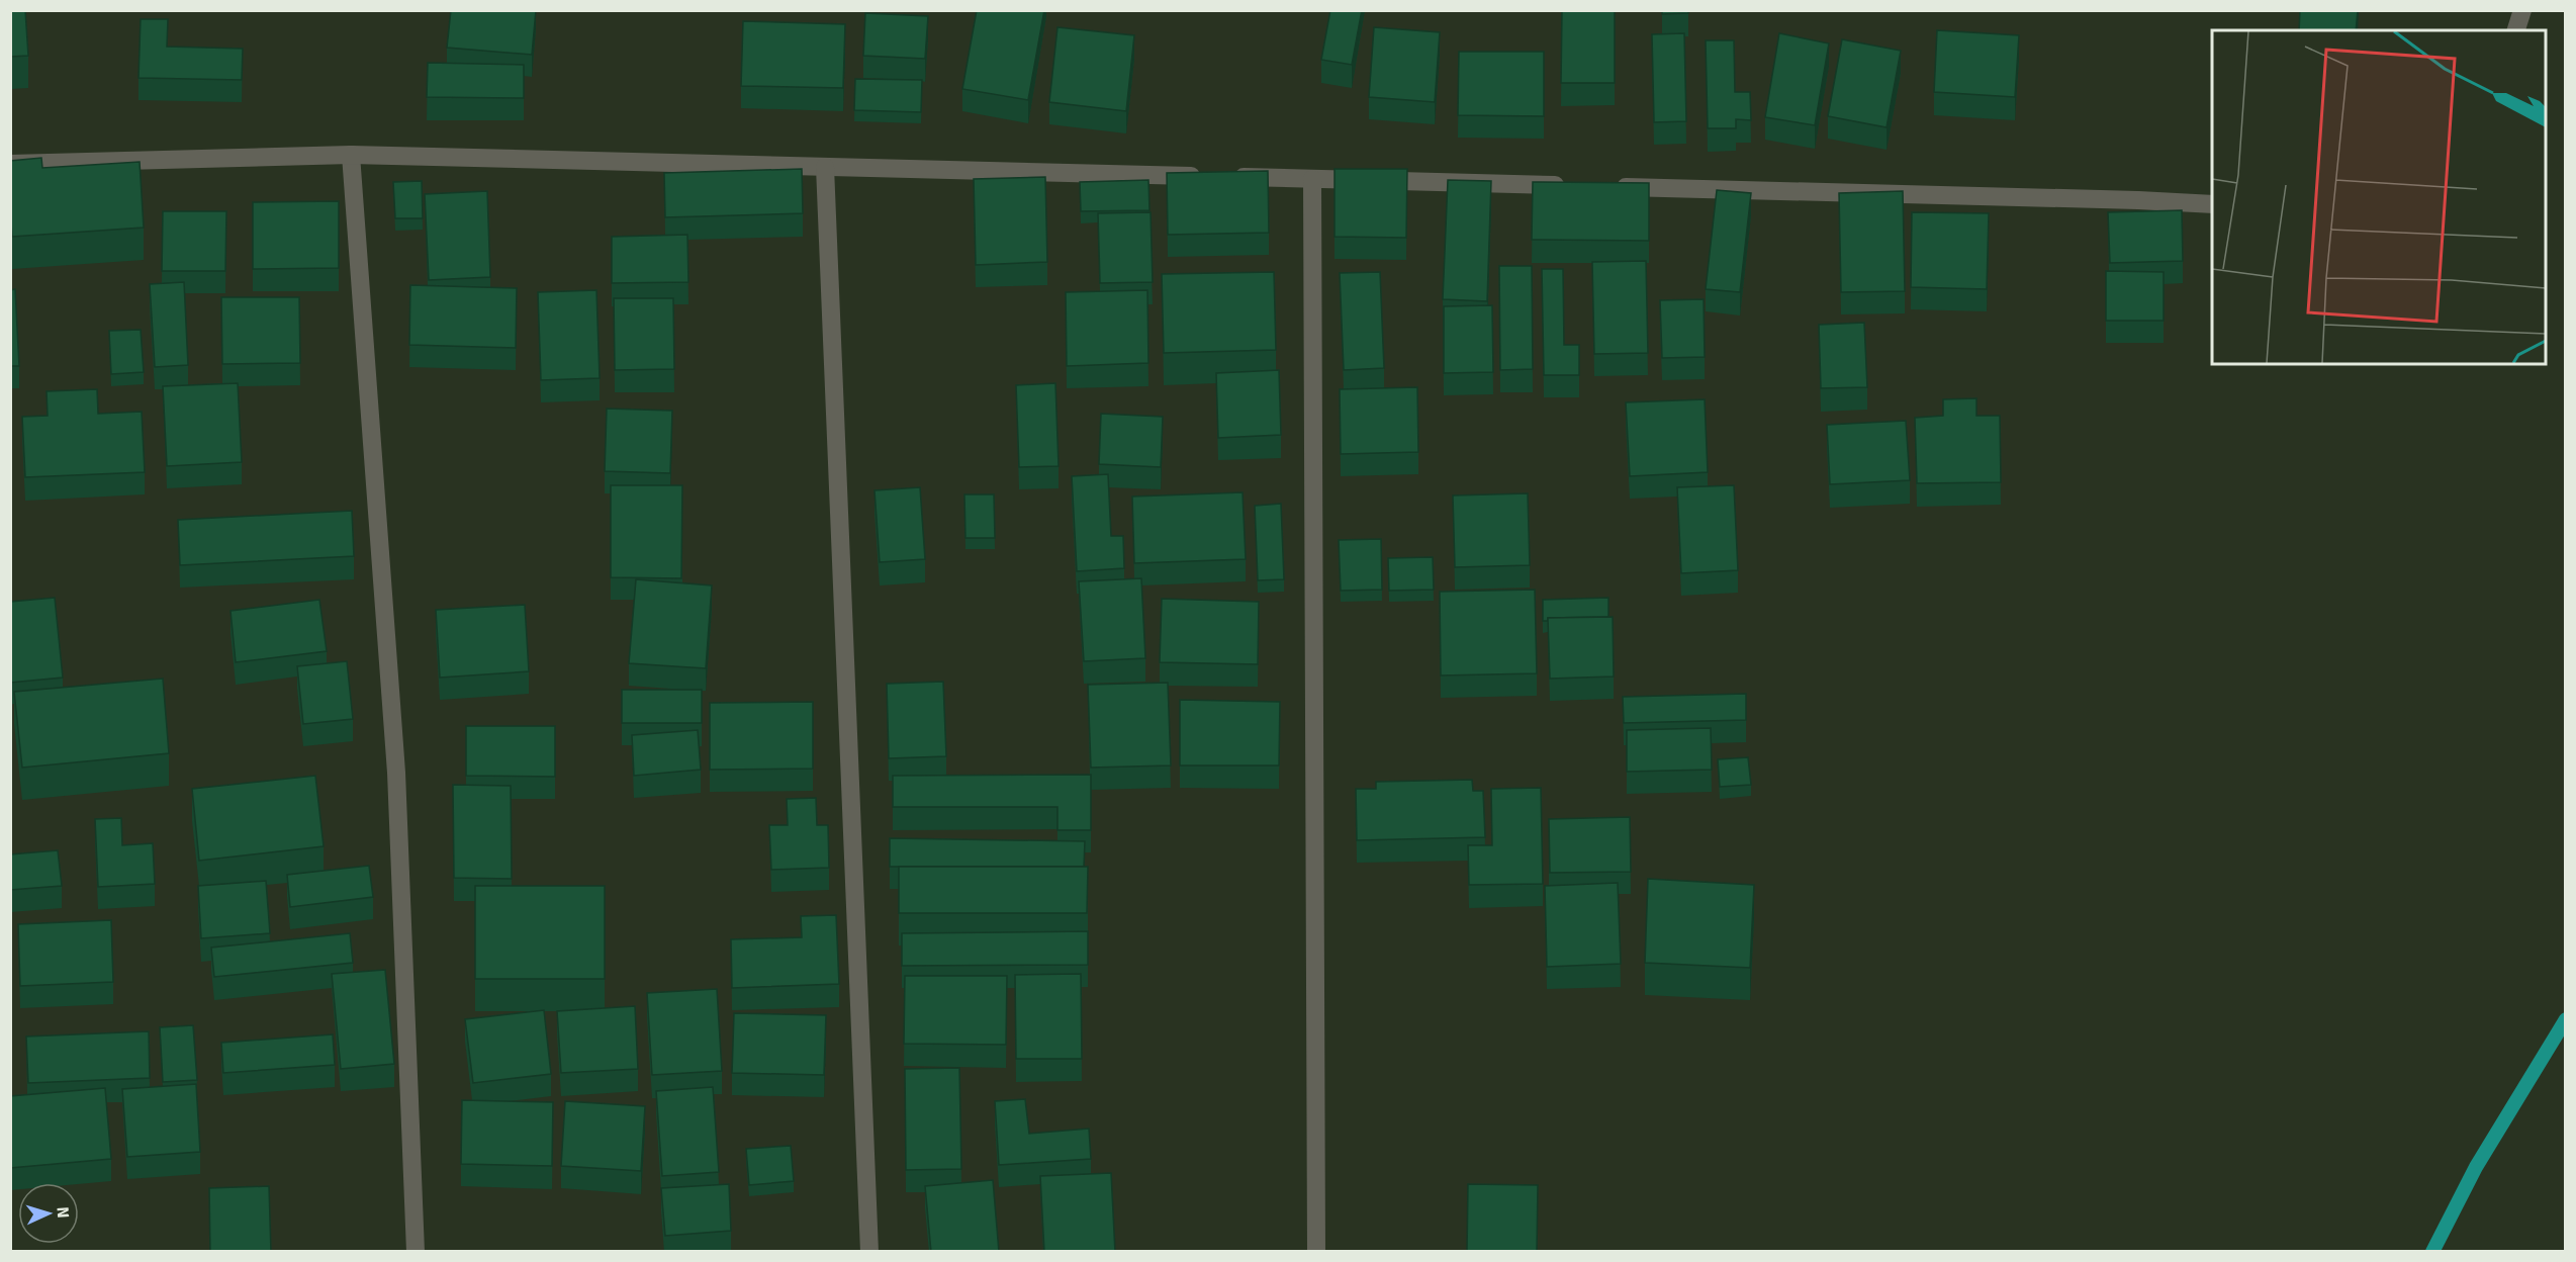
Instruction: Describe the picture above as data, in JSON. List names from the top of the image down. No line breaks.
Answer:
{"north":"right"}
